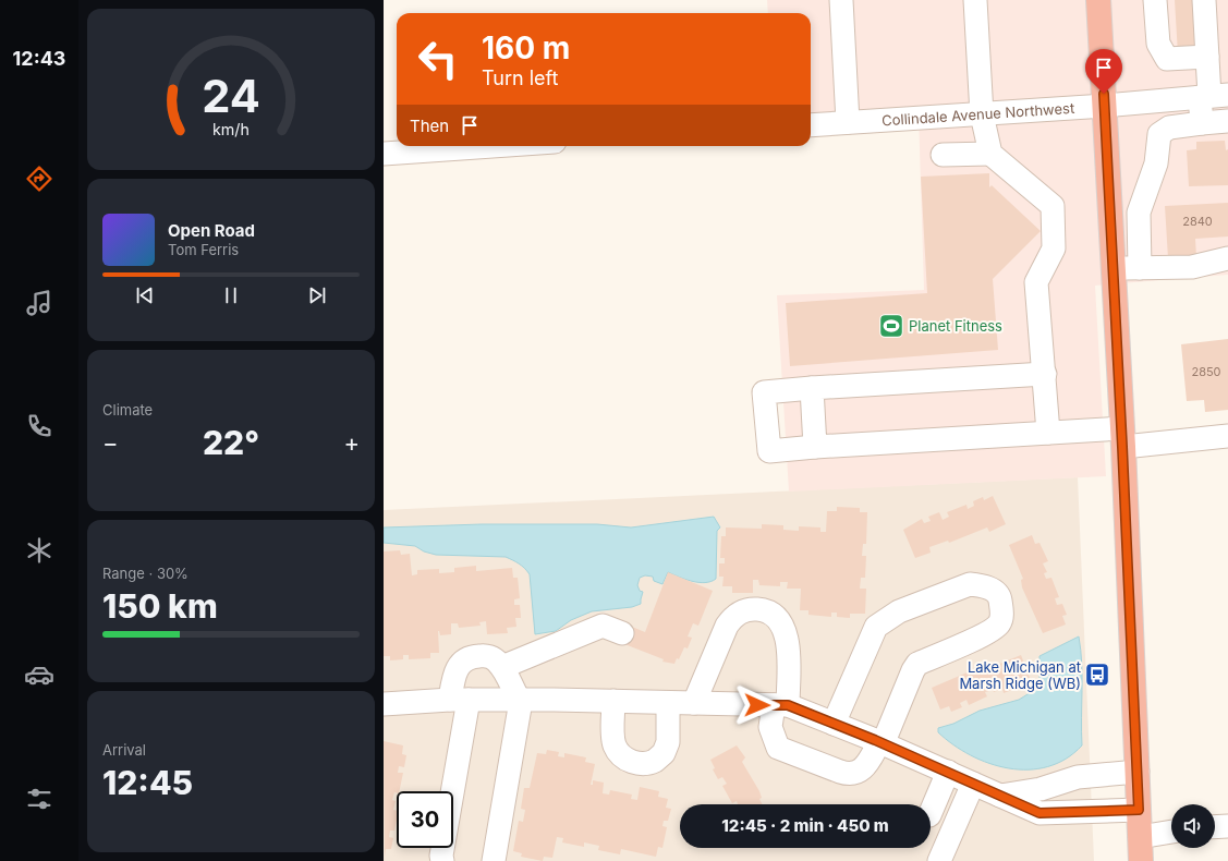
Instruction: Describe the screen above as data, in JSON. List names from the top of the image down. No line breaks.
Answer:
{"streets":{"street":["Collindale Avenue Northwest"]},"places":{"sports":["Planet Fitness"],"bus stop":["Lake Michigan at Marsh Ridge (WB)"]},"house_numbers":["2840","2850"],"page":{"tabs":"12:43","turn":["160 m","Turn left"],"then":"Then","song":["Open Road","Tom Ferris"],"tile":["Climate",["Range · 30%","150 km"],["Arrival","12:45"]],"heat":["−","22°","+"],"limit":"30","trip":"12:45 · 2 min · 450 m","gauge":["24","km/h"]}}
